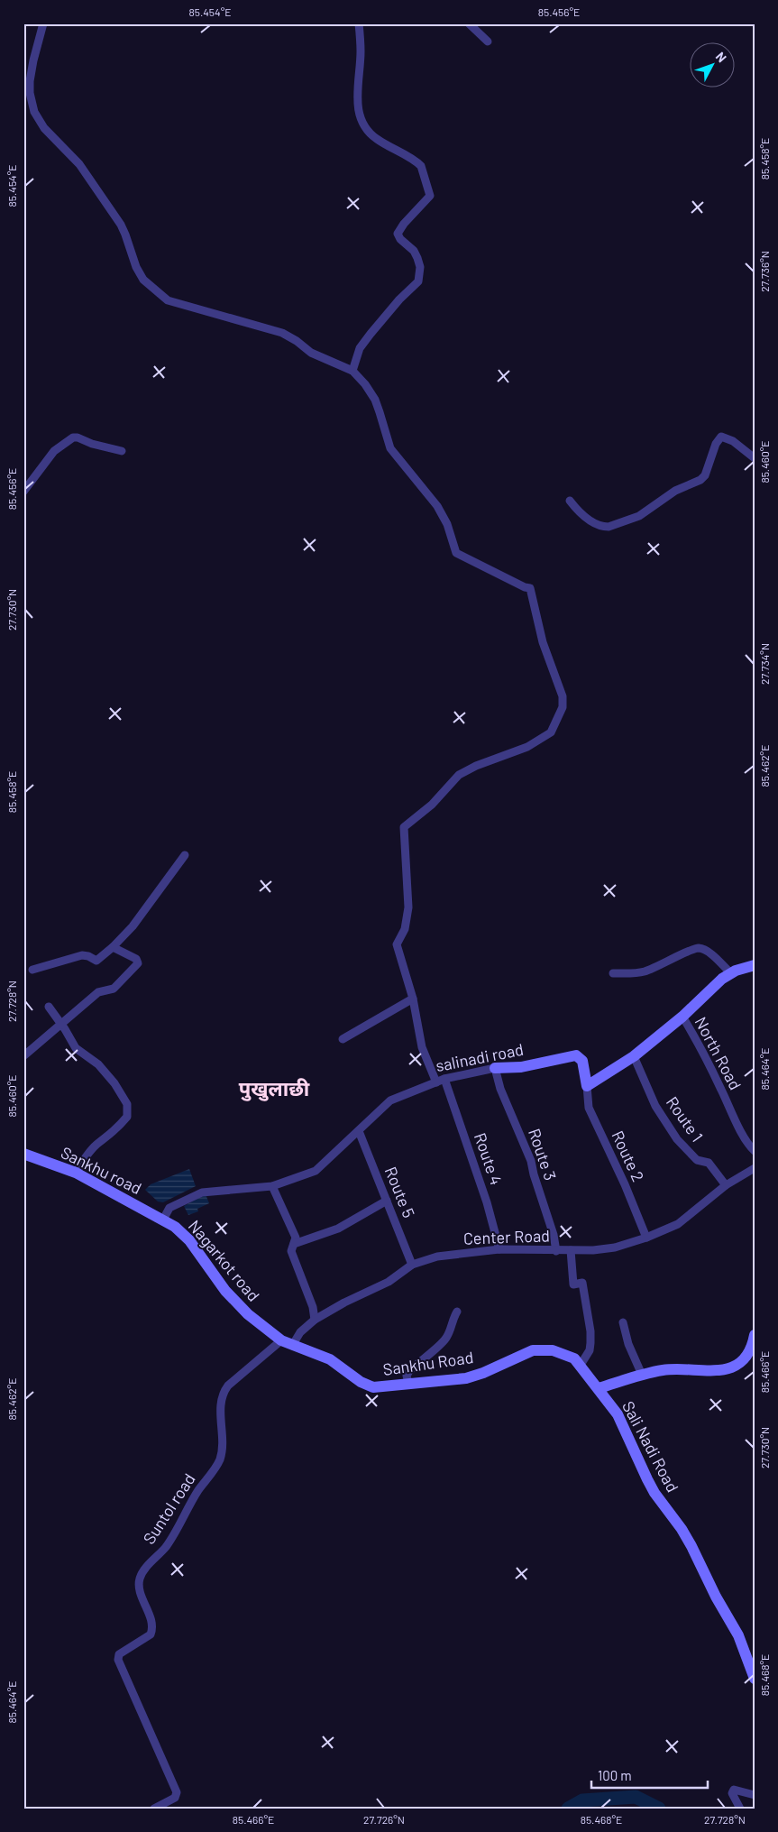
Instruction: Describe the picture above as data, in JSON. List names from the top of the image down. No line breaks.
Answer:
{"streets":{"main road":["salinadi road","Sankhu road","Nagarkot road","Sankhu Road","Sali Nadi Road"],"street":["North Road","Route 1","Route 3","Route 2","Route 4","Route 5","Center Road","Suntol road"]},"crossings":[["salinadi road","Route 3"],["salinadi road","Route 2"],["salinadi road","Route 4"],["salinadi road","Sankhu road"],["salinadi road","Route 5"],["salinadi road","Nagarkot road"],["Route 1","Center Road"],["Route 3","Center Road"],["Route 2","Center Road"],["Route 4","Center Road"],["Sankhu road","Nagarkot road"],["Route 5","Center Road"],["Center Road","Nagarkot road"],["Center Road","Sankhu Road"],["Center Road","Suntol road"],["Nagarkot road","Sankhu Road"],["Nagarkot road","Suntol road"],["Sankhu Road","Sali Nadi Road"],["Sankhu Road","Suntol road"]],"districts":["पुखुलाछी"],"scale_bar":"100 m","north":"top right","coordinates":["85.454°E","85.456°E","85.458°E","27.736°N","85.460°E","27.730°N","27.734°N","85.462°E","27.728°N","85.464°E","85.466°E","85.468°E","27.726°N"]}
